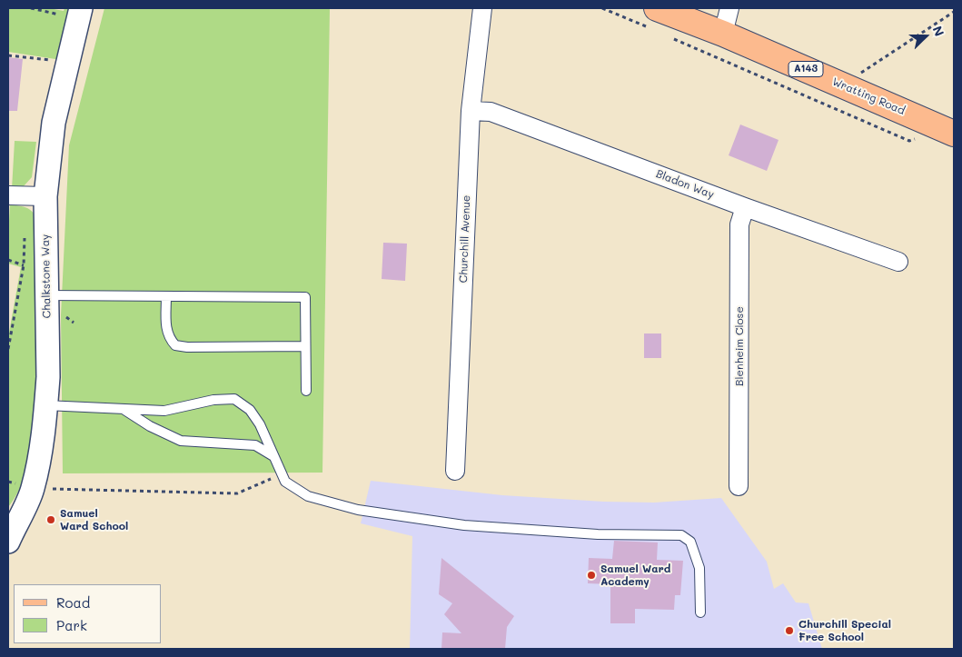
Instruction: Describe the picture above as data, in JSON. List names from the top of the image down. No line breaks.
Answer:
{"streets":{"main road":["A143","Wratting Road"],"street":["Bladon Way","Churchill Avenue","Chalkstone Way","Blenheim Close"]},"crossings":[["Bladon Way","Churchill Avenue"],["Bladon Way","Blenheim Close"]],"places":["Samuel Ward School","Samuel Ward Academy","Churchill Special Free School"],"legend":["Road","Park"],"north":"right"}
